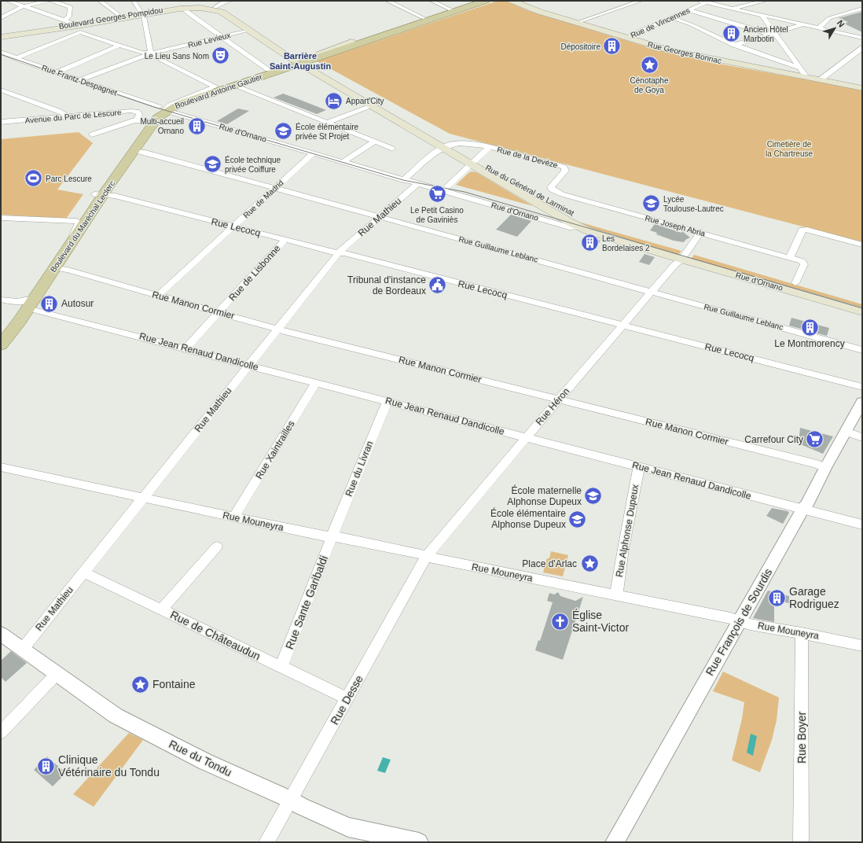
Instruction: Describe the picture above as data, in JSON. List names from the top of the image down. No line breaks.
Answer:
{"streets":{"main road":["Boulevard Georges Pompidou","Rue Georges Bonnac","Boulevard Antoine Gautier","Rue d'Ornano","Rue du Général de Larminat","Boulevard du Maréchal Leclerc"],"street":["Rue de Vincennes","Rue Levieux","Rue Frantz Despagnet","Avenue du Parc de Lescure","Rue de la Devèze","Rue de Madrid","Rue Mathieu","Rue Joseph Abria","Rue Lecocq","Rue Guillaume Leblanc","Rue de Lisbonne","Rue Manon Cormier","Rue Jean Renaud Dandicolle","Rue Héron","Rue Xaintrailles","Rue du Livran","Rue Mouneyra","Rue Alphonse Dupeux","Rue Sante Garibaldi","Rue François de Sourdis","Rue de Châteaudun","Rue Desse","Rue Boyer","Rue du Tondu"]},"crossings":[["Boulevard Georges Pompidou","Rue Levieux"],["Boulevard Georges Pompidou","Boulevard Antoine Gautier"],["Boulevard Georges Pompidou","Rue du Général de Larminat"],["Rue de Vincennes","Rue Georges Bonnac"],["Rue Levieux","Rue Frantz Despagnet"],["Rue Frantz Despagnet","Boulevard Antoine Gautier"],["Rue Frantz Despagnet","Rue d'Ornano"],["Rue Frantz Despagnet","Boulevard du Maréchal Leclerc"],["Boulevard Antoine Gautier","Rue d'Ornano"],["Boulevard Antoine Gautier","Rue du Général de Larminat"],["Boulevard Antoine Gautier","Boulevard du Maréchal Leclerc"],["Avenue du Parc de Lescure","Boulevard du Maréchal Leclerc"],["Rue d'Ornano","Rue de la Devèze"],["Rue d'Ornano","Rue du Général de Larminat"],["Rue d'Ornano","Rue de Madrid"],["Rue d'Ornano","Rue Mathieu"],["Rue d'Ornano","Boulevard du Maréchal Leclerc"],["Rue d'Ornano","Rue Héron"],["Rue de la Devèze","Rue du Général de Larminat"],["Rue de la Devèze","Rue Joseph Abria"],["Rue du Général de Larminat","Rue Joseph Abria"],["Rue du Général de Larminat","Rue Héron"],["Rue de Madrid","Rue Lecocq"],["Rue de Madrid","Rue Guillaume Leblanc"],["Rue de Madrid","Rue Manon Cormier"],["Rue Mathieu","Rue Lecocq"],["Rue Mathieu","Rue Guillaume Leblanc"],["Rue Mathieu","Rue Manon Cormier"],["Rue Mathieu","Rue Jean Renaud Dandicolle"],["Rue Mathieu","Rue Mouneyra"],["Rue Mathieu","Rue de Châteaudun"],["Rue Mathieu","Rue du Tondu"],["Rue Joseph Abria","Rue Héron"],["Boulevard du Maréchal Leclerc","Rue Lecocq"],["Boulevard du Maréchal Leclerc","Rue Guillaume Leblanc"],["Boulevard du Maréchal Leclerc","Rue Manon Cormier"],["Boulevard du Maréchal Leclerc","Rue Jean Renaud Dandicolle"],["Rue Lecocq","Rue de Lisbonne"],["Rue Lecocq","Rue Héron"],["Rue Guillaume Leblanc","Rue Héron"],["Rue de Lisbonne","Rue Manon Cormier"],["Rue de Lisbonne","Rue Jean Renaud Dandicolle"],["Rue Manon Cormier","Rue Héron"],["Rue Manon Cormier","Rue François de Sourdis"],["Rue Jean Renaud Dandicolle","Rue Héron"],["Rue Jean Renaud Dandicolle","Rue Xaintrailles"],["Rue Jean Renaud Dandicolle","Rue du Livran"],["Rue Jean Renaud Dandicolle","Rue Alphonse Dupeux"],["Rue Jean Renaud Dandicolle","Rue François de Sourdis"],["Rue Héron","Rue Mouneyra"],["Rue Héron","Rue Desse"],["Rue Xaintrailles","Rue Mouneyra"],["Rue du Livran","Rue Mouneyra"],["Rue du Livran","Rue Sante Garibaldi"],["Rue Mouneyra","Rue Alphonse Dupeux"],["Rue Mouneyra","Rue Sante Garibaldi"],["Rue Mouneyra","Rue François de Sourdis"],["Rue Mouneyra","Rue Desse"],["Rue Mouneyra","Rue Boyer"],["Rue Sante Garibaldi","Rue de Châteaudun"],["Rue de Châteaudun","Rue Desse"],["Rue Desse","Rue du Tondu"]],"districts":["Barrière Saint-Augustin"],"parks":["Cimetière de la Chartreuse"],"places":{"building":["Ancien Hôtel Marbotin","Dépositoire","Multi-accueil Ornano","Les Bordelaises 2","Autosur","Le Montmorency","Garage Rodriguez","Clinique Vétérinaire du Tondu"],"theatre":["Le Lieu Sans Nom"],"place":["Cénotaphe de Goya","Place d'Arlac","Fontaine"],"hotel":["Appart'City"],"school or university":["École élémentaire privée St Projet","École technique privée Coiffure","Lycée Toulouse-Lautrec","École maternelle Alphonse Dupeux","École élémentaire Alphonse Dupeux"],"sports":["Parc Lescure"],"supermarket":["Le Petit Casino de Gaviniès","Carrefour City"],"public building":["Tribunal d'instance de Bordeaux"],"church":["Église Saint-Victor"]},"north":"top right"}
